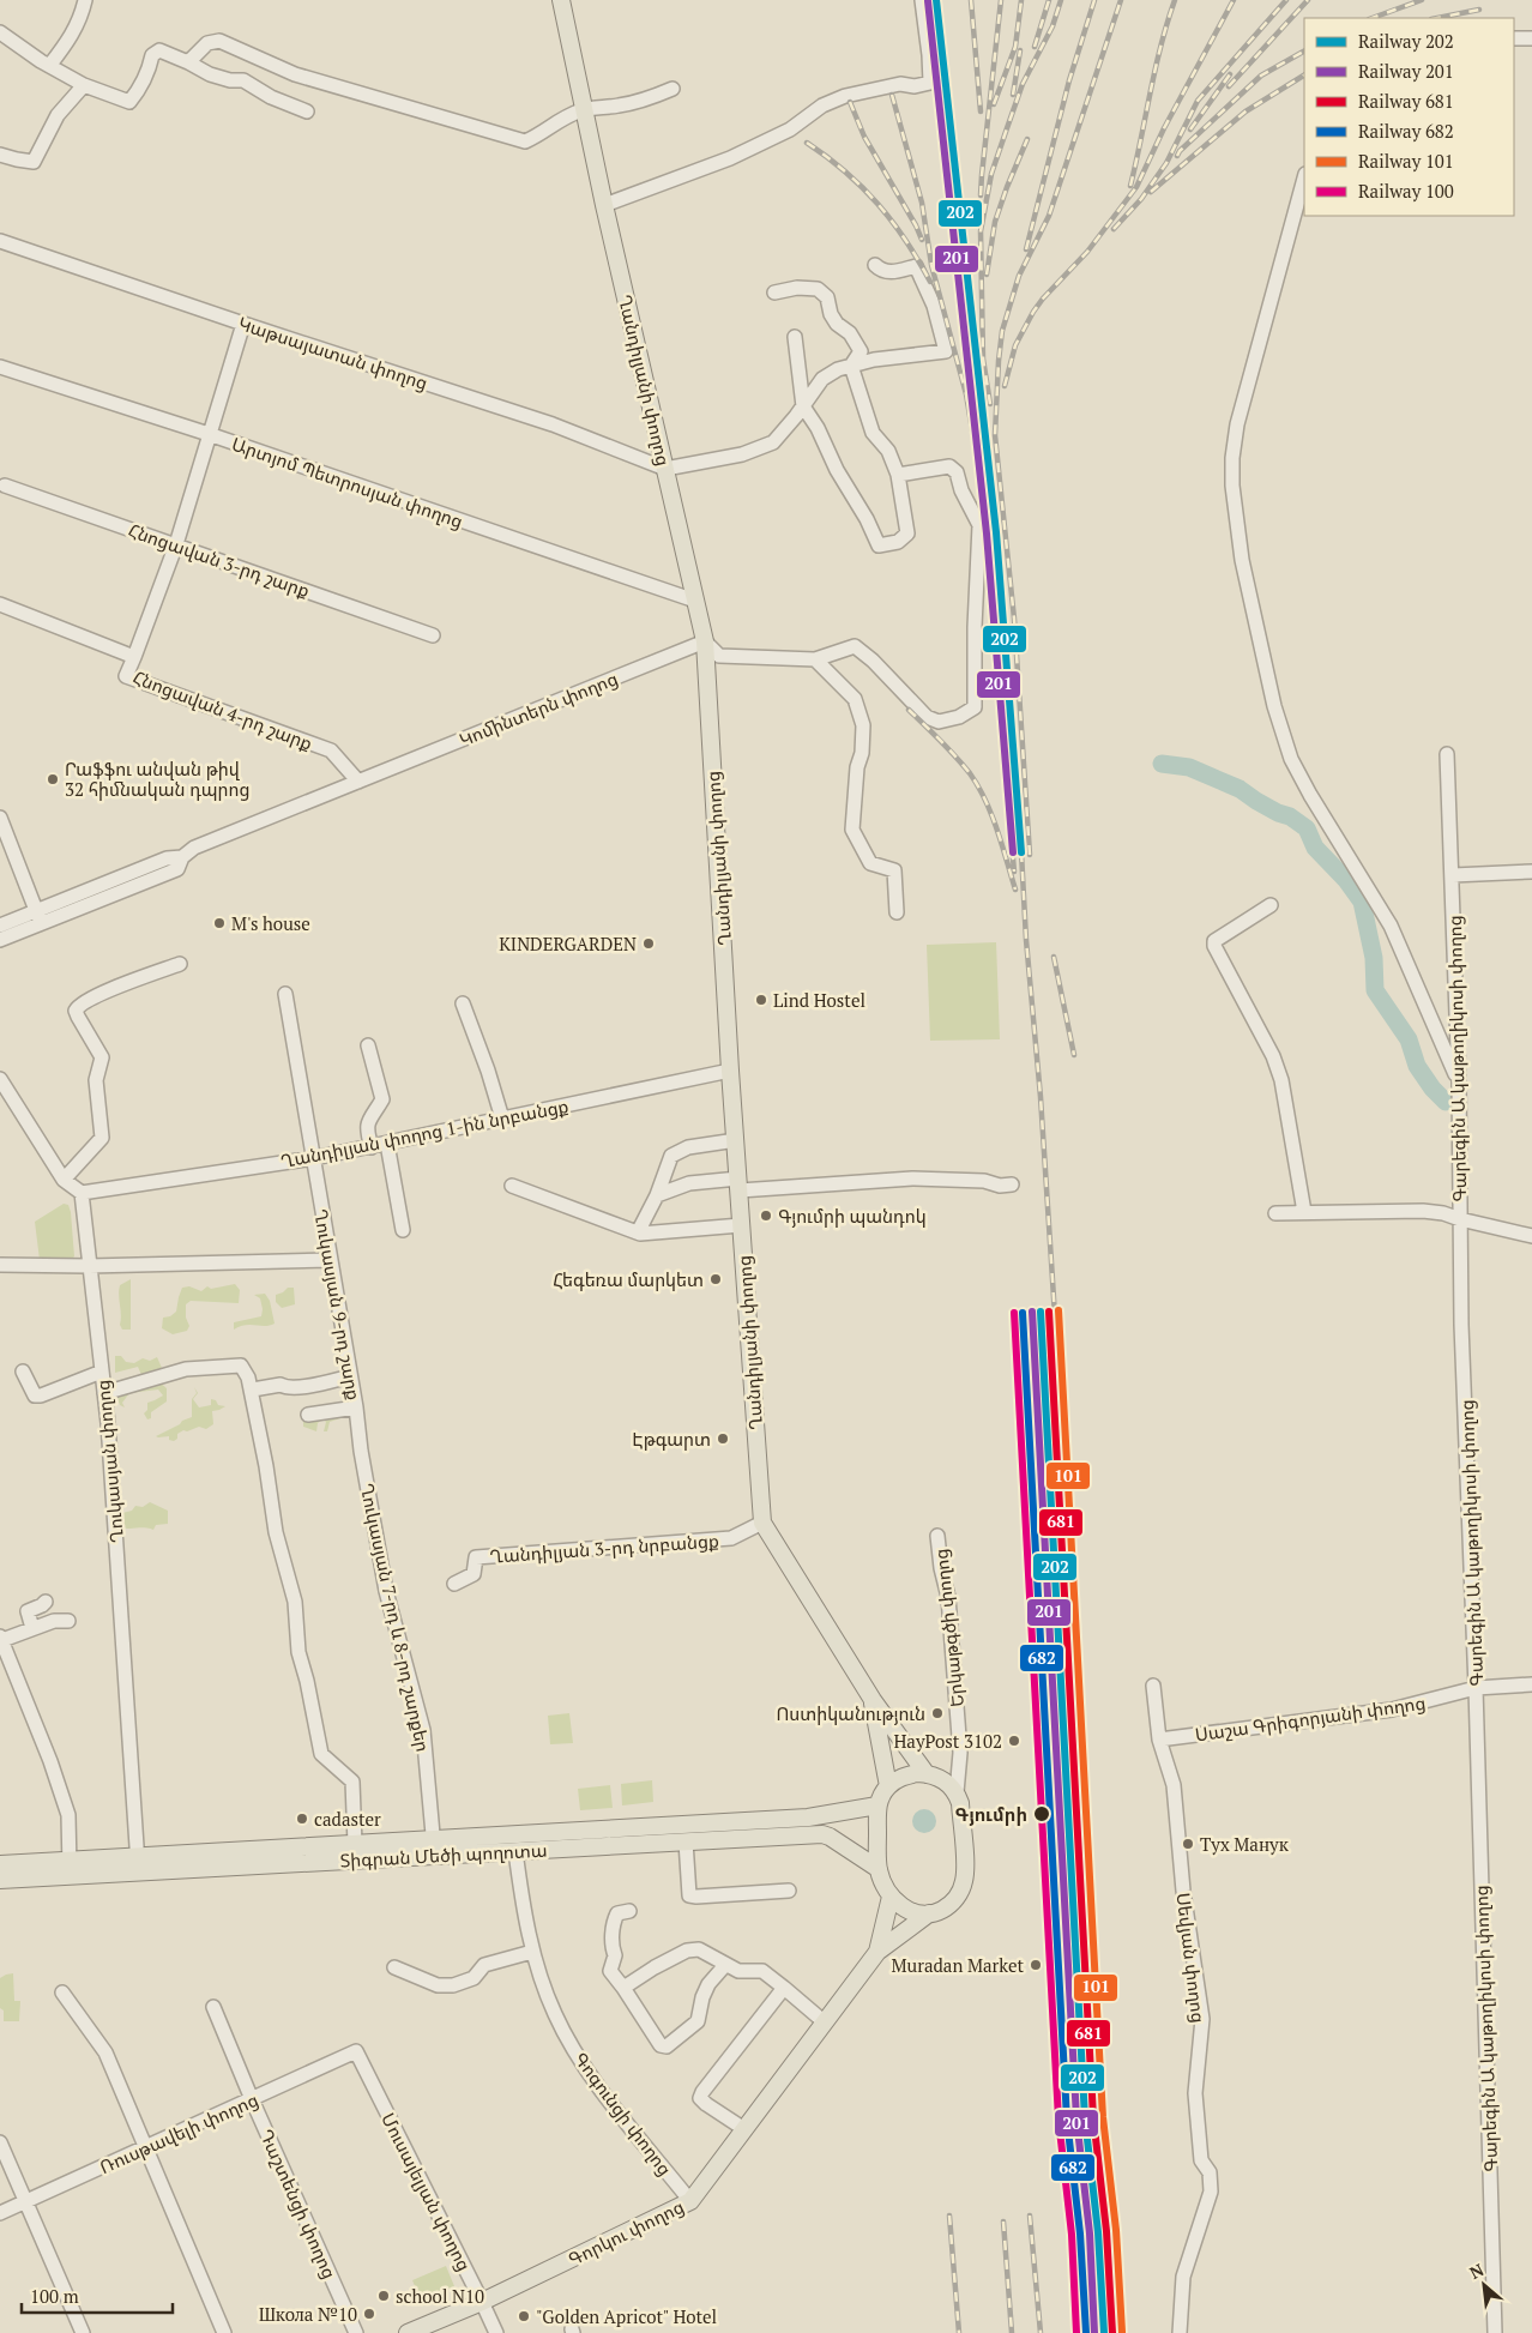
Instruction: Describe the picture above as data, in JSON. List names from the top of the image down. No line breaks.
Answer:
{"streets":{"main road":["Ղանդիլյանի փողոց","Տիգրան Մեծի պողոտա","Գորկու փողոց"],"street":["Կաթսայատան փողոց","Արտյոմ Պետրոսյան փողոց","Հնոցավան 3-րդ շարք","Կոմինտերն փողոց","Հնոցավան 4-րդ շարք","Գարեգին Ա կաթողիկոսի փողոց","Ղանդիլյան փողոց 1-ին նրբանցք","Ղուկասյան 9-րդ շարք","Ղուկասյան փողոց","Ղանդիլյան 3-րդ նրբանցք","Ղուկասյան 7-րդ և 8-րդ շարքեր","Երկաթգծի փողոց","Սաշա Գրիգորյանի փողոց","Սեվյան փողոց","Գոգունցի փողոց","Ռուսթավելի փողոց","Մուսայելյան փողոց","Դաշտենցի փողոց"]},"crossings":[["Կաթսայատան փողոց","Ղանդիլյանի փողոց"],["Ղանդիլյանի փողոց","Արտյոմ Պետրոսյան փողոց"],["Ղանդիլյանի փողոց","Կոմինտերն փողոց"],["Ղանդիլյանի փողոց","Ղանդիլյան փողոց 1-ին նրբանցք"],["Ղանդիլյանի փողոց","Ղանդիլյան 3-րդ նրբանցք"],["Ղանդիլյանի փողոց","Երկաթգծի փողոց"],["Ղանդիլյանի փողոց","Տիգրան Մեծի պողոտա"],["Ղանդիլյանի փողոց","Գորկու փողոց"],["Կոմինտերն փողոց","Հնոցավան 4-րդ շարք"],["Գարեգին Ա կաթողիկոսի փողոց","Սաշա Գրիգորյանի փողոց"],["Ղանդիլյան փողոց 1-ին նրբանցք","Ղուկասյան 9-րդ շարք"],["Ղանդիլյան փողոց 1-ին նրբանցք","Ղուկասյան փողոց"],["Ղուկասյան 9-րդ շարք","Ղուկասյան 7-րդ և 8-րդ շարքեր"],["Ղուկասյան փողոց","Տիգրան Մեծի պողոտա"],["Ղուկասյան 7-րդ և 8-րդ շարքեր","Տիգրան Մեծի պողոտա"],["Երկաթգծի փողոց","Տիգրան Մեծի պողոտա"],["Երկաթգծի փողոց","Գորկու փողոց"],["Սաշա Գրիգորյանի փողոց","Սեվյան փողոց"],["Տիգրան Մեծի պողոտա","Գոգունցի փողոց"],["Տիգրան Մեծի պողոտա","Գորկու փողոց"],["Գոգունցի փողոց","Գորկու փողոց"],["Ռուսթավելի փողոց","Մուսայելյան փողոց"],["Ռուսթավելի փողոց","Դաշտենցի փողոց"],["Մուսայելյան փողոց","Գորկու փողոց"]],"places":["Րաֆֆու անվան թիվ 32 հիմնական դպրոց","M's house","KINDERGARDEN","Lind Hostel","Գյումրի պանդոկ","Հեգեռա մարկետ","Էթգարտ","Ոստիկանություն","HayPost 3102","Գյումրի","cadaster","Тух Манук","Muradan Market","school N10","Школа №10","\"Golden Apricot\" Hotel"],"lines":["rail line 202","rail line 201","rail line 101","rail line 681","rail line 682","rail line 100"],"legend":["Railway 202","Railway 201","Railway 681","Railway 682","Railway 101","Railway 100"],"scale_bar":"100 m","north":"top left"}
